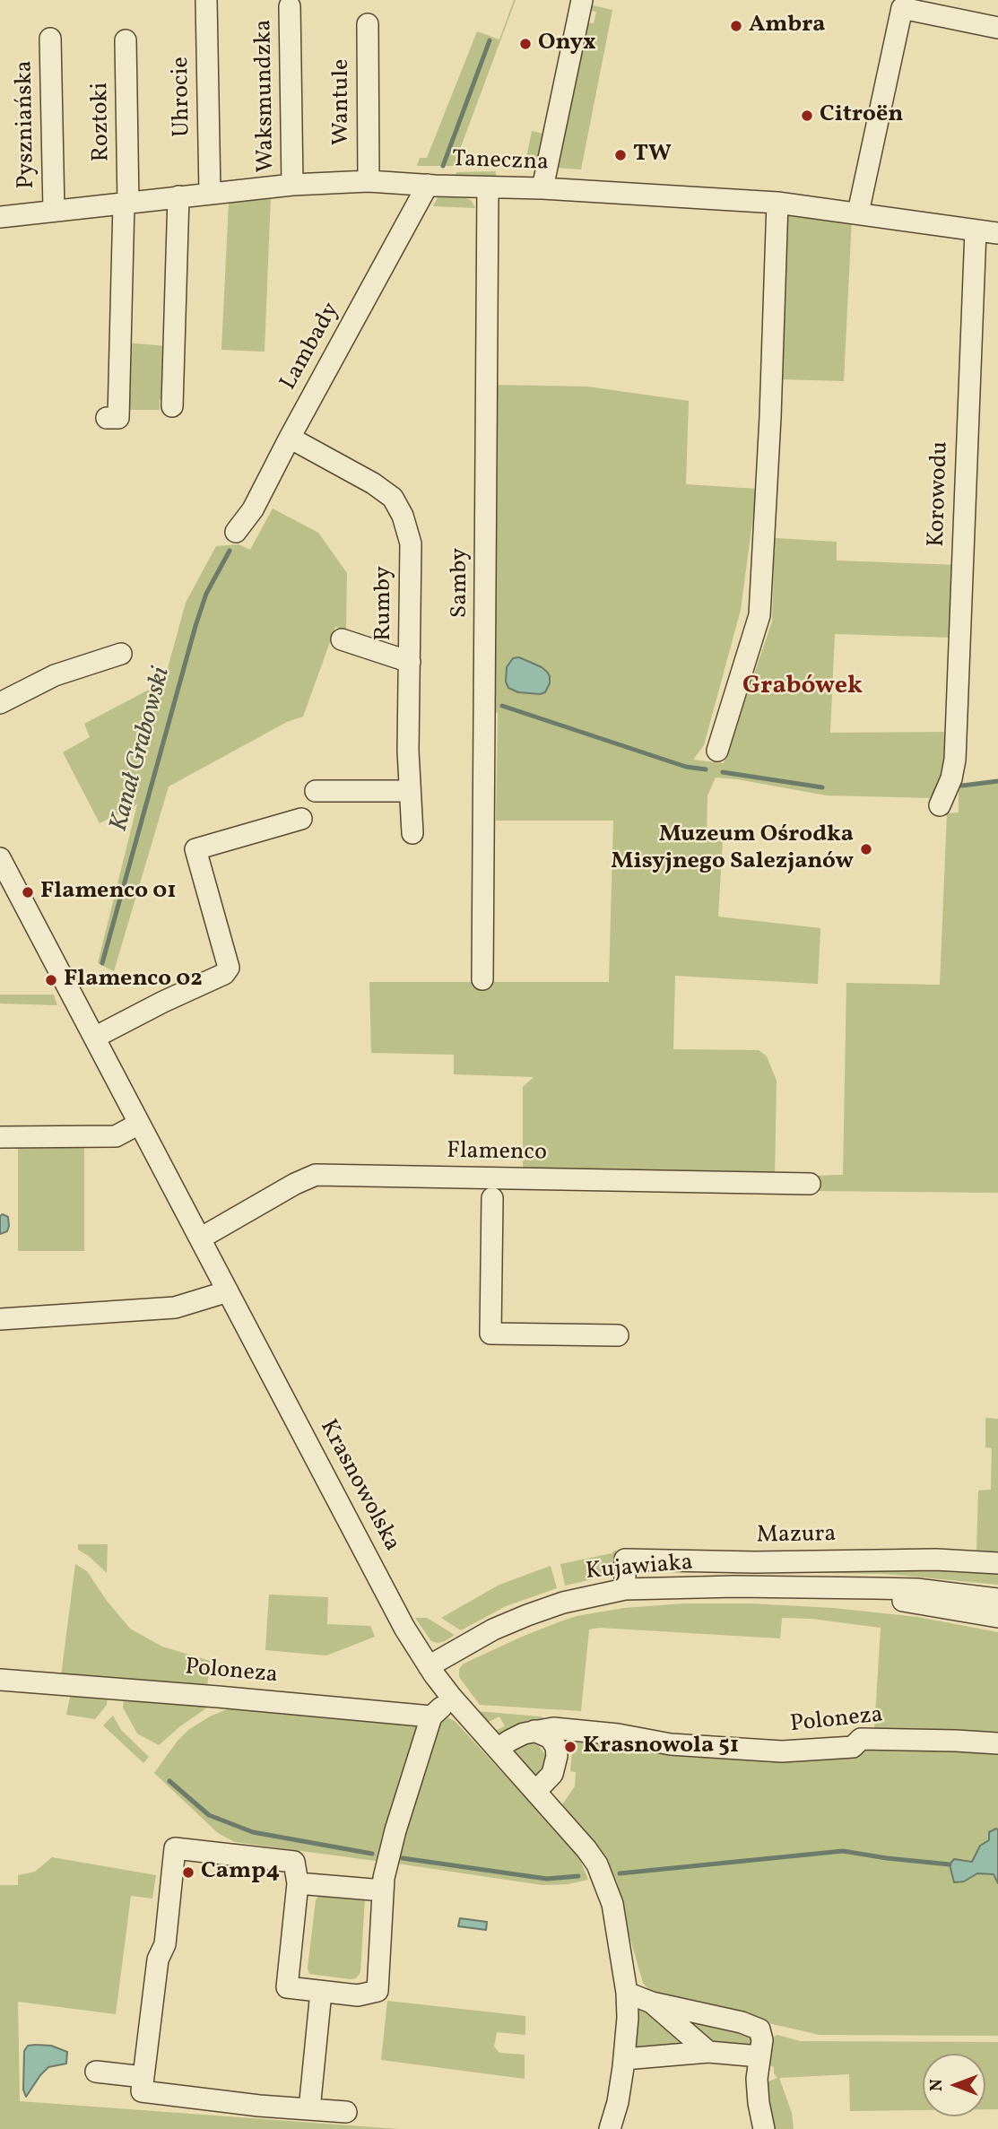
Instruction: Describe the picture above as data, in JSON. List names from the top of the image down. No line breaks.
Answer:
{"streets":{"street":["Waksmundzka","Uhrocie","Wantule","Roztoki","Pyszniańska","Taneczna","Lambady","Korowodu","Samby","Rumby","Flamenco","Krasnowolska","Mazura","Kujawiaka","Poloneza"]},"crossings":[["Waksmundzka","Taneczna"],["Uhrocie","Taneczna"],["Wantule","Taneczna"],["Roztoki","Taneczna"],["Pyszniańska","Taneczna"],["Taneczna","Lambady"],["Taneczna","Korowodu"],["Taneczna","Samby"],["Lambady","Rumby"],["Flamenco","Krasnowolska"],["Krasnowolska","Kujawiaka"],["Krasnowolska","Poloneza"],["Mazura","Kujawiaka"]],"districts":["Grabówek"],"water":["Kanał Grabowski"],"places":["Ambra","Onyx","Citroën","TW","Muzeum Ośrodka Misyjnego Salezjanów","Flamenco 01","Flamenco 02","Krasnowola 51","Camp4"],"north":"left"}
